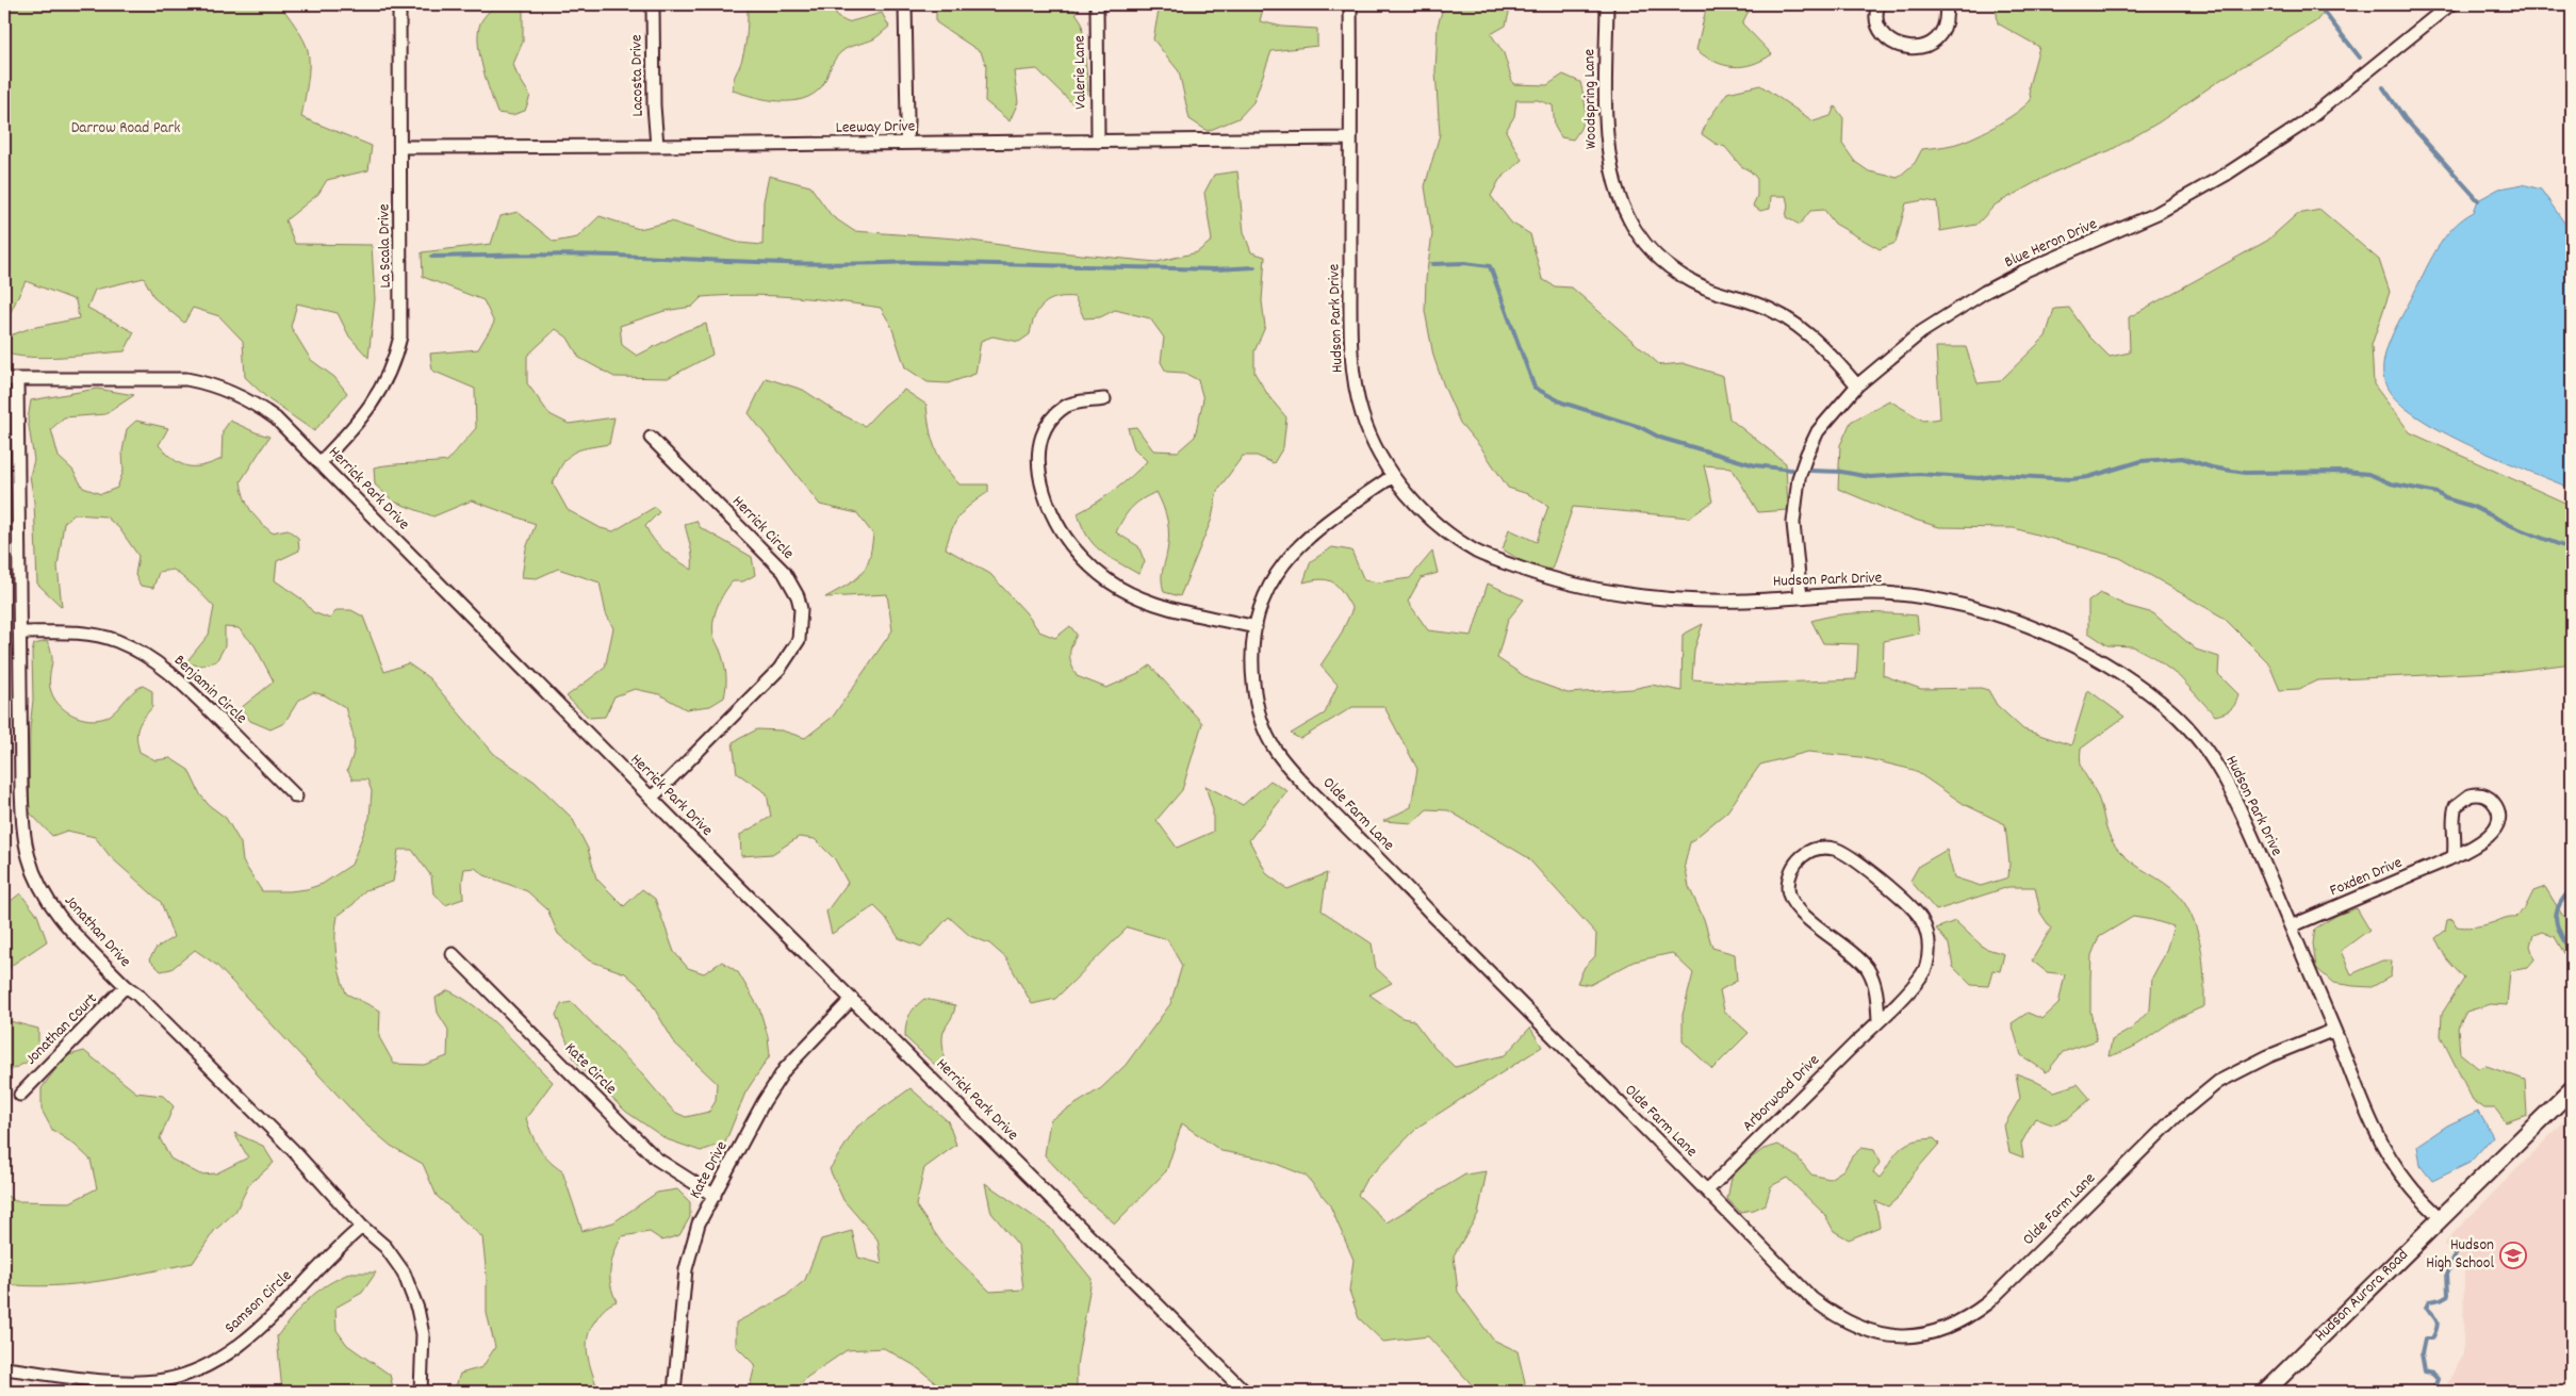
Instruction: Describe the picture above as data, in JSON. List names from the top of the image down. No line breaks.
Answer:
{"streets":{"street":["Valerie Lane","Lacosta Drive","Woodspring Lane","Leeway Drive","Blue Heron Drive","La Scala Drive","Hudson Park Drive","Herrick Park Drive","Herrick Circle","Benjamin Circle","Olde Farm Lane","Foxden Drive","Jonathan Drive","Jonathan Court","Kate Circle","Arborwood Drive","Kate Drive","Hudson Aurora Road","Samson Circle"]},"crossings":[["Valerie Lane","Leeway Drive"],["Lacosta Drive","Leeway Drive"],["Woodspring Lane","Blue Heron Drive"],["Leeway Drive","La Scala Drive"],["Leeway Drive","Hudson Park Drive"],["Blue Heron Drive","Hudson Park Drive"],["La Scala Drive","Herrick Park Drive"],["Hudson Park Drive","Olde Farm Lane"],["Hudson Park Drive","Foxden Drive"],["Hudson Park Drive","Hudson Aurora Road"],["Herrick Park Drive","Herrick Circle"],["Herrick Park Drive","Jonathan Drive"],["Herrick Park Drive","Kate Drive"],["Benjamin Circle","Jonathan Drive"],["Olde Farm Lane","Arborwood Drive"],["Jonathan Drive","Jonathan Court"],["Jonathan Drive","Samson Circle"],["Kate Circle","Kate Drive"]],"parks":["Darrow Road Park"],"places":{"school or university":["Hudson High School"]}}
